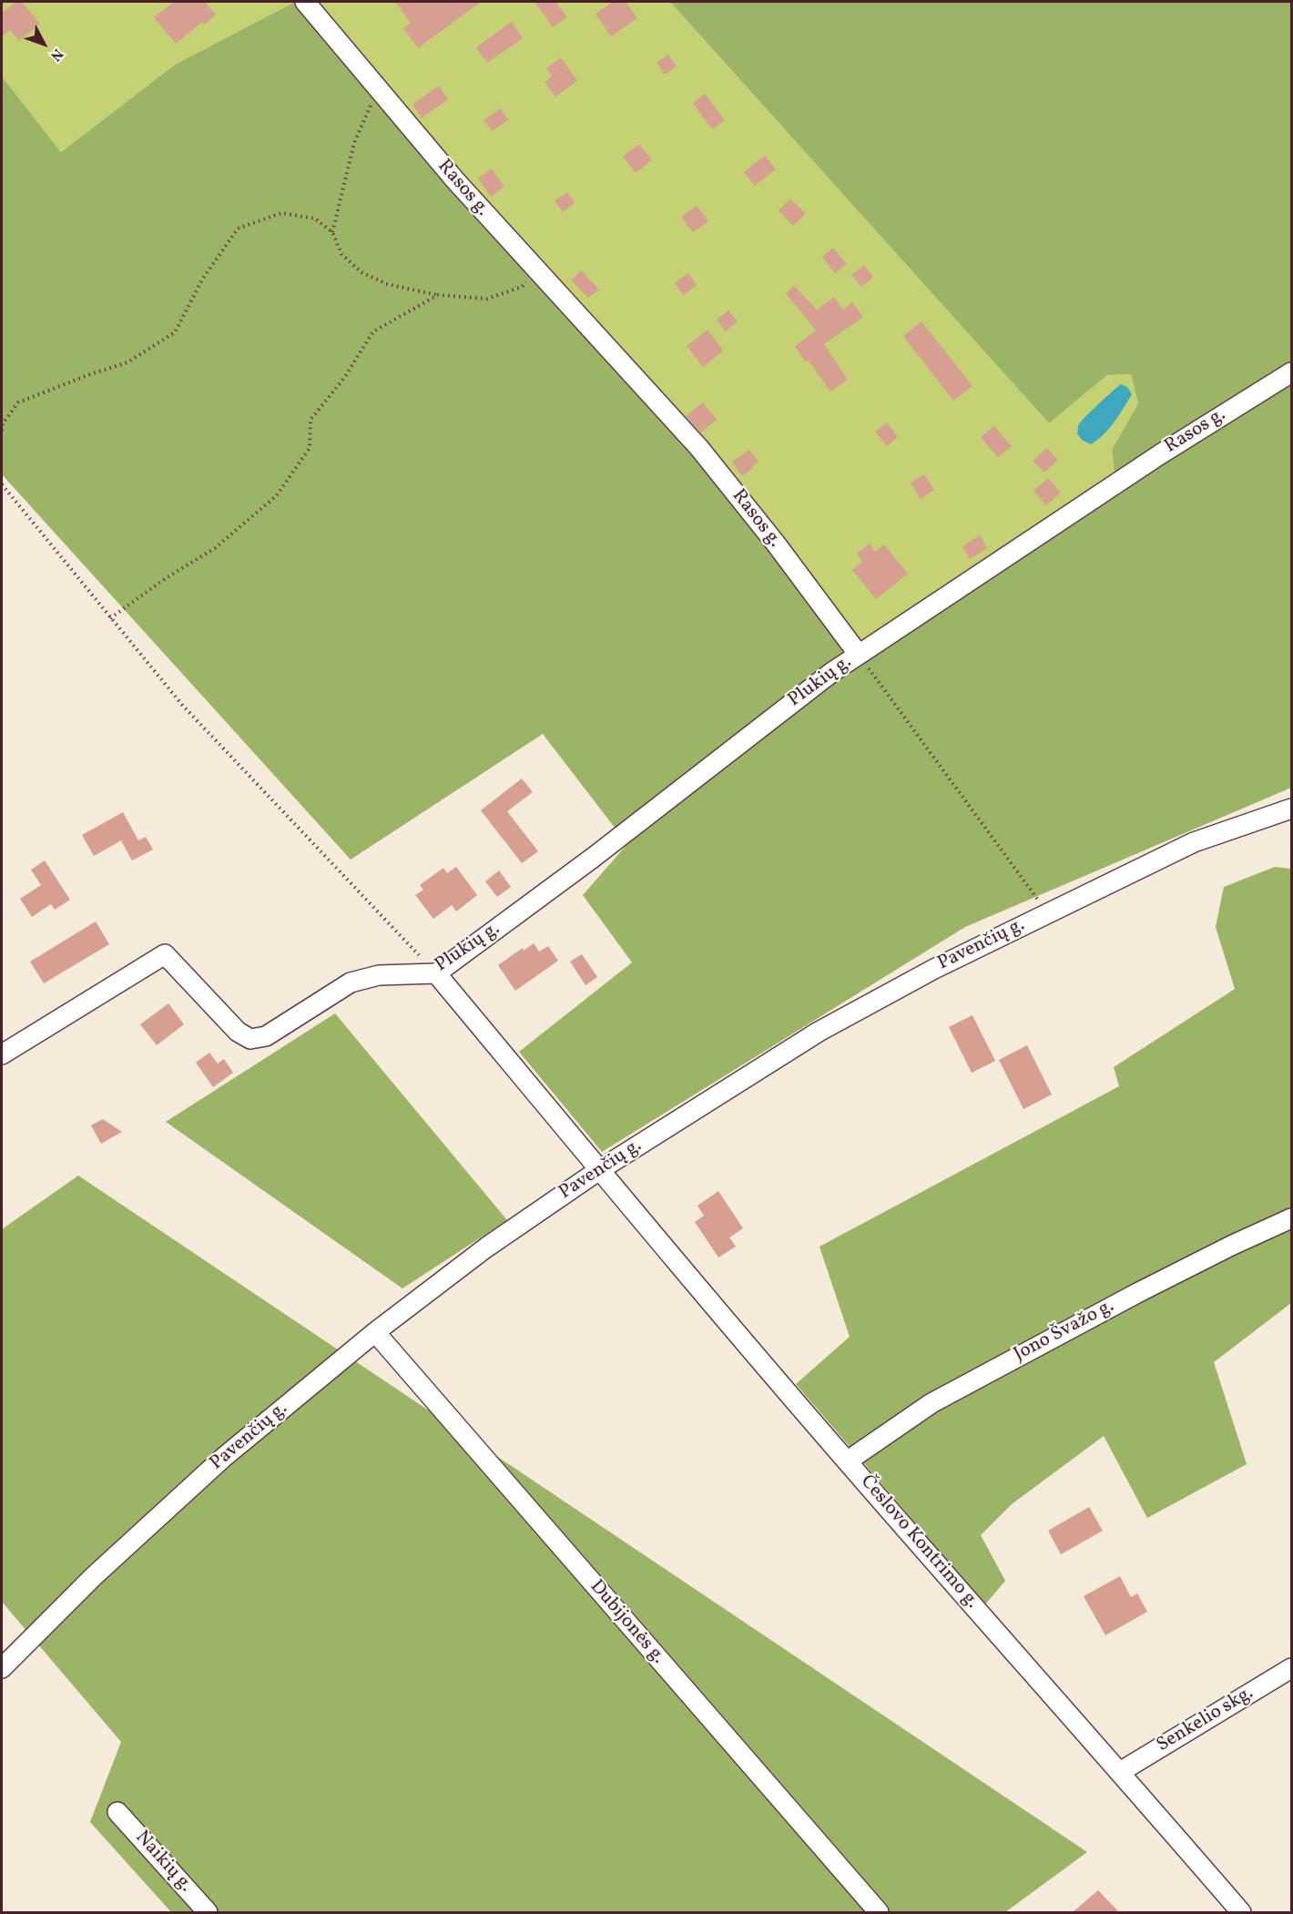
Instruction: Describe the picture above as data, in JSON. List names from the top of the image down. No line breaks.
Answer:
{"streets":{"street":["Rasos g.","Plukių g.","Pavenčių g.","Jono Švažo g.","Česlovo Kontrimo g.","Dubijonės g.","Senkelio skg.","Naikių g."]},"crossings":[["Rasos g.","Plukių g."],["Plukių g.","Česlovo Kontrimo g."],["Pavenčių g.","Česlovo Kontrimo g."],["Pavenčių g.","Dubijonės g."],["Jono Švažo g.","Česlovo Kontrimo g."],["Česlovo Kontrimo g.","Senkelio skg."]],"north":"bottom right"}
